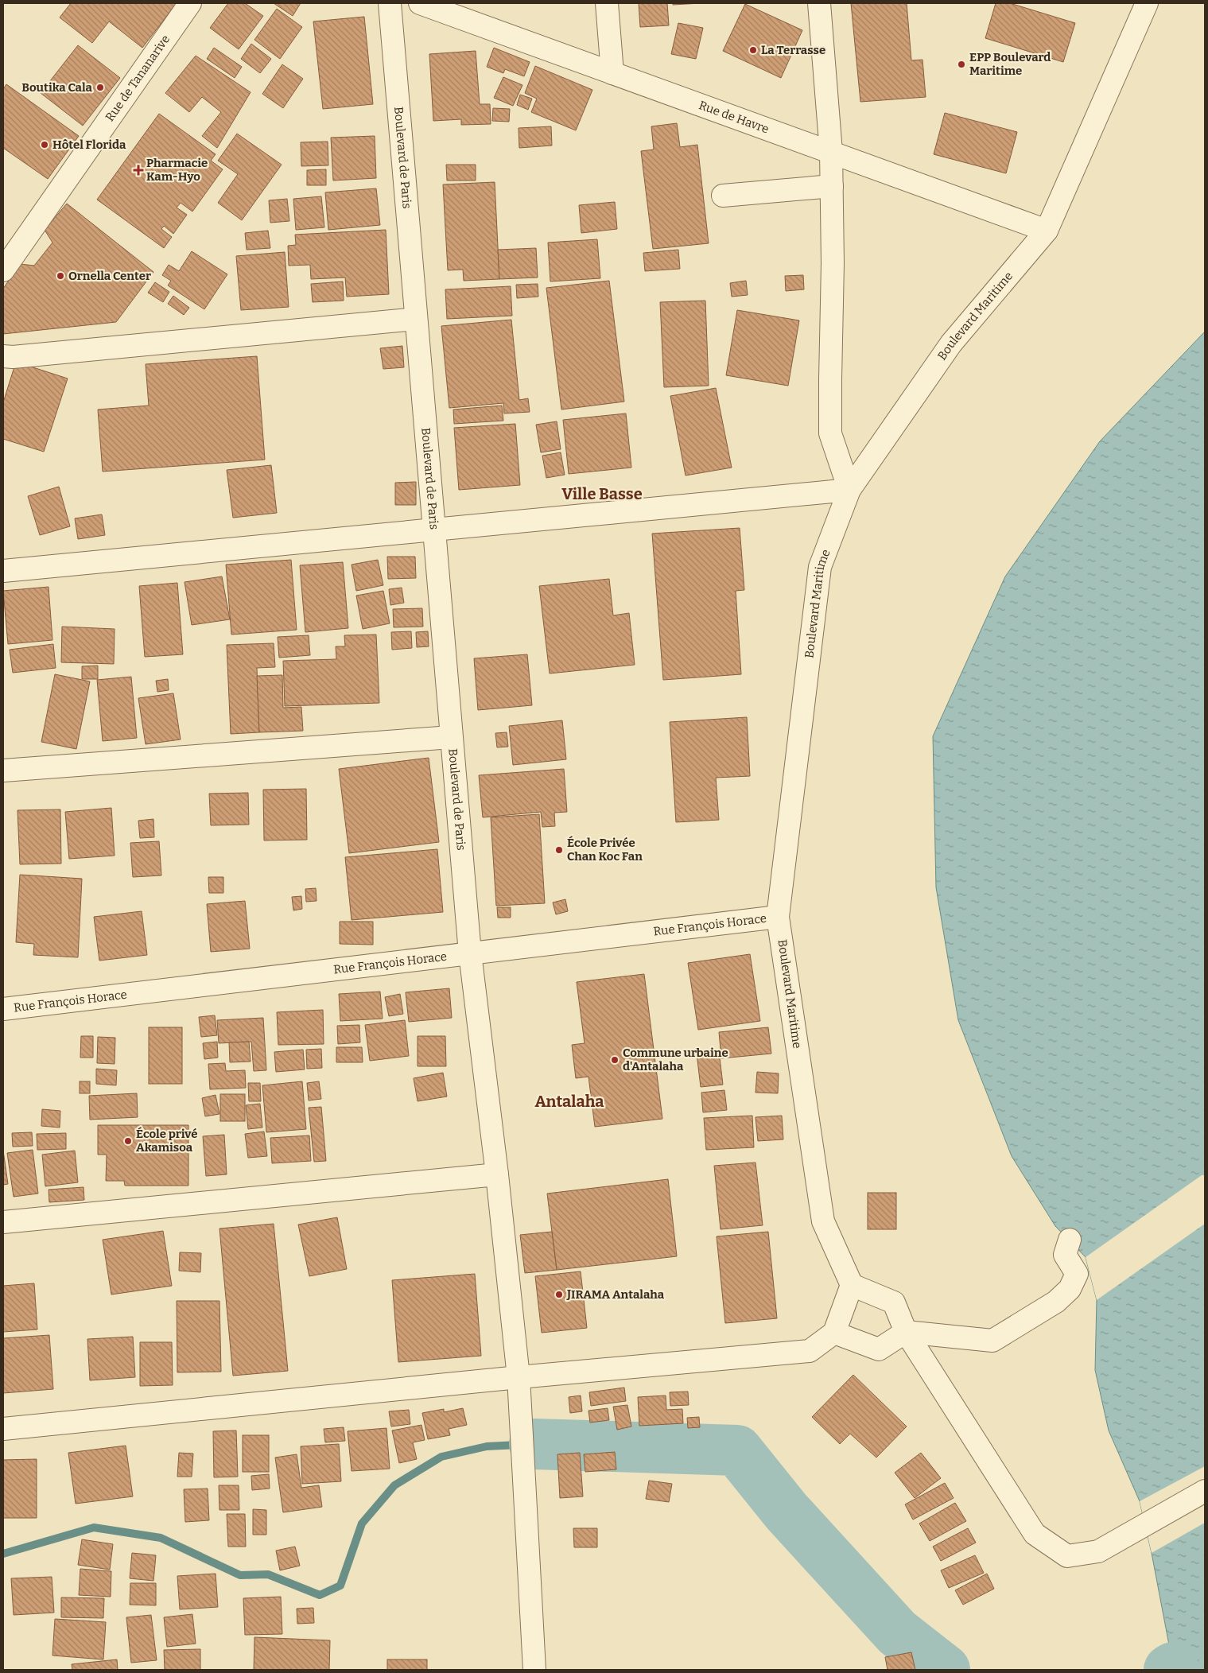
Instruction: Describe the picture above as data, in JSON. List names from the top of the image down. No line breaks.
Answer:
{"streets":{"street":["Rue de Tananarive","Rue de Havre","Boulevard de Paris","Boulevard Maritime","Rue François Horace"]},"crossings":[["Rue de Havre","Boulevard Maritime"],["Boulevard de Paris","Rue François Horace"],["Boulevard Maritime","Rue François Horace"]],"districts":["Ville Basse","Antalaha"],"places":{"other":["La Terrasse","EPP Boulevard Maritime","Boutika Cala","Hôtel Florida","Ornella Center","École Privée Chan Koc Fan","Commune urbaine d'Antalaha","École privé Akamisoa","JIRAMA Antalaha"],"health":["Pharmacie Kam-Hyo"]}}
